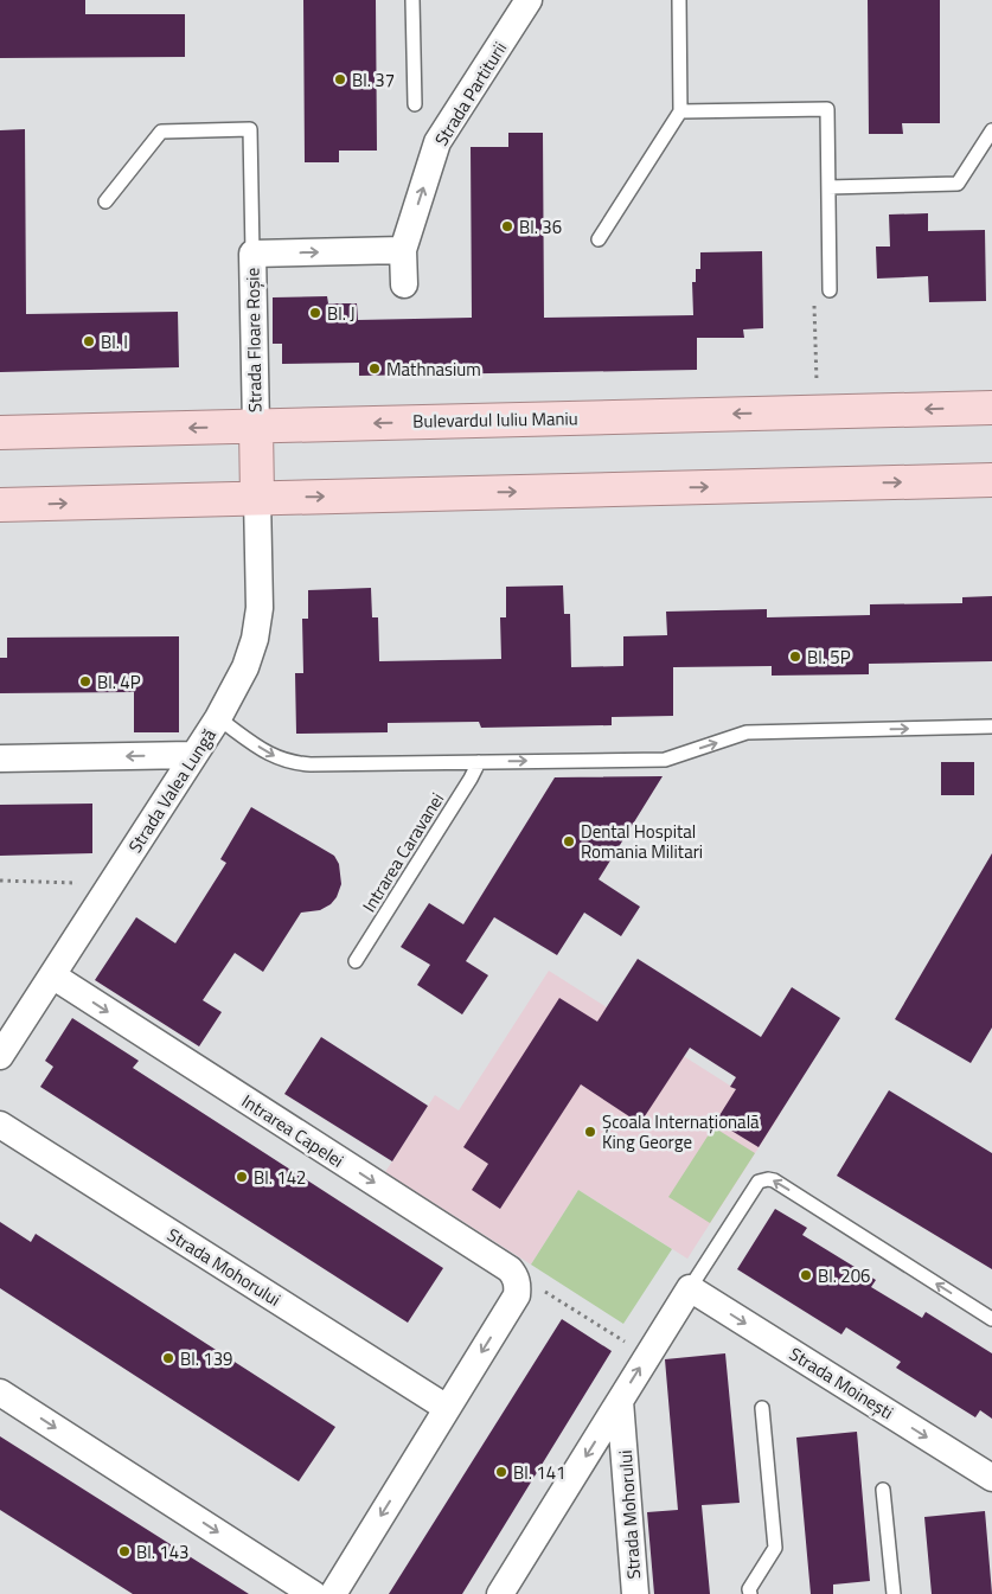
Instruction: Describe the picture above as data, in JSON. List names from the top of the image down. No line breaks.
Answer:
{"streets":{"main road":["Bulevardul Iuliu Maniu"],"street":["Strada Partiturii","Strada Floare Roșie","Strada Valea Lungă","Intrarea Capelei","Strada Mohorului","Strada Moinești"],"lane":["Intrarea Caravanei"]},"crossings":[["Strada Floare Roșie","Bulevardul Iuliu Maniu"],["Strada Valea Lungă","Intrarea Capelei"],["Strada Mohorului","Strada Moinești"]],"one_way":["Strada Partiturii","Intrarea Capelei","Strada Moinești"],"places":["Bl. 37","Bl. 36","Bl. J","Bl. I","Mathnasium","Bl. 5P","Bl. 4P","Dental Hospital Romania Militari","Școala Internațională King George","Bl. 142","Bl. 206","Bl. 139","Bl. 141","Bl. 143"]}
